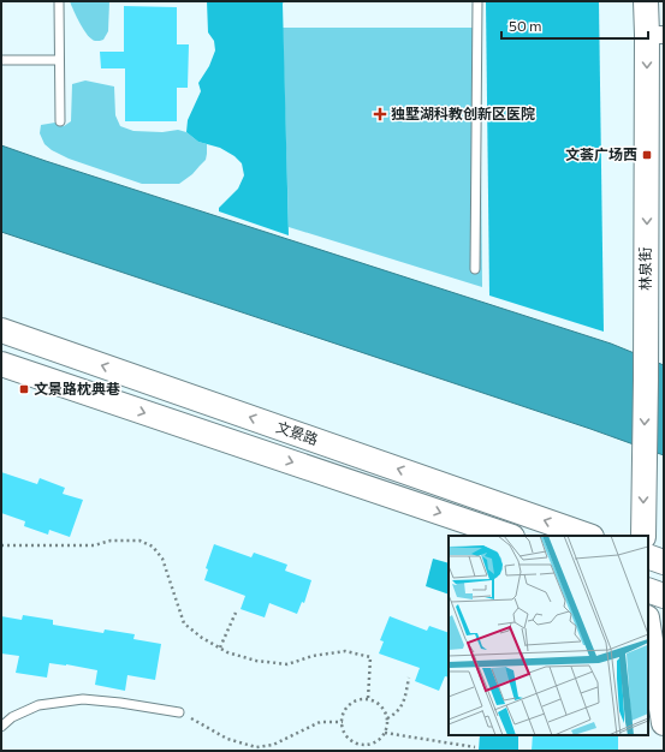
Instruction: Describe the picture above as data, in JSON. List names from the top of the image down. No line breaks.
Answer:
{"streets":{"main road":["林泉街","文景路"]},"one_way":["林泉街"],"places":{"health":["独墅湖科教创新区医院"],"transit":["文荟广场西","文景路枕典巷"]},"scale_bar":"50 m"}
